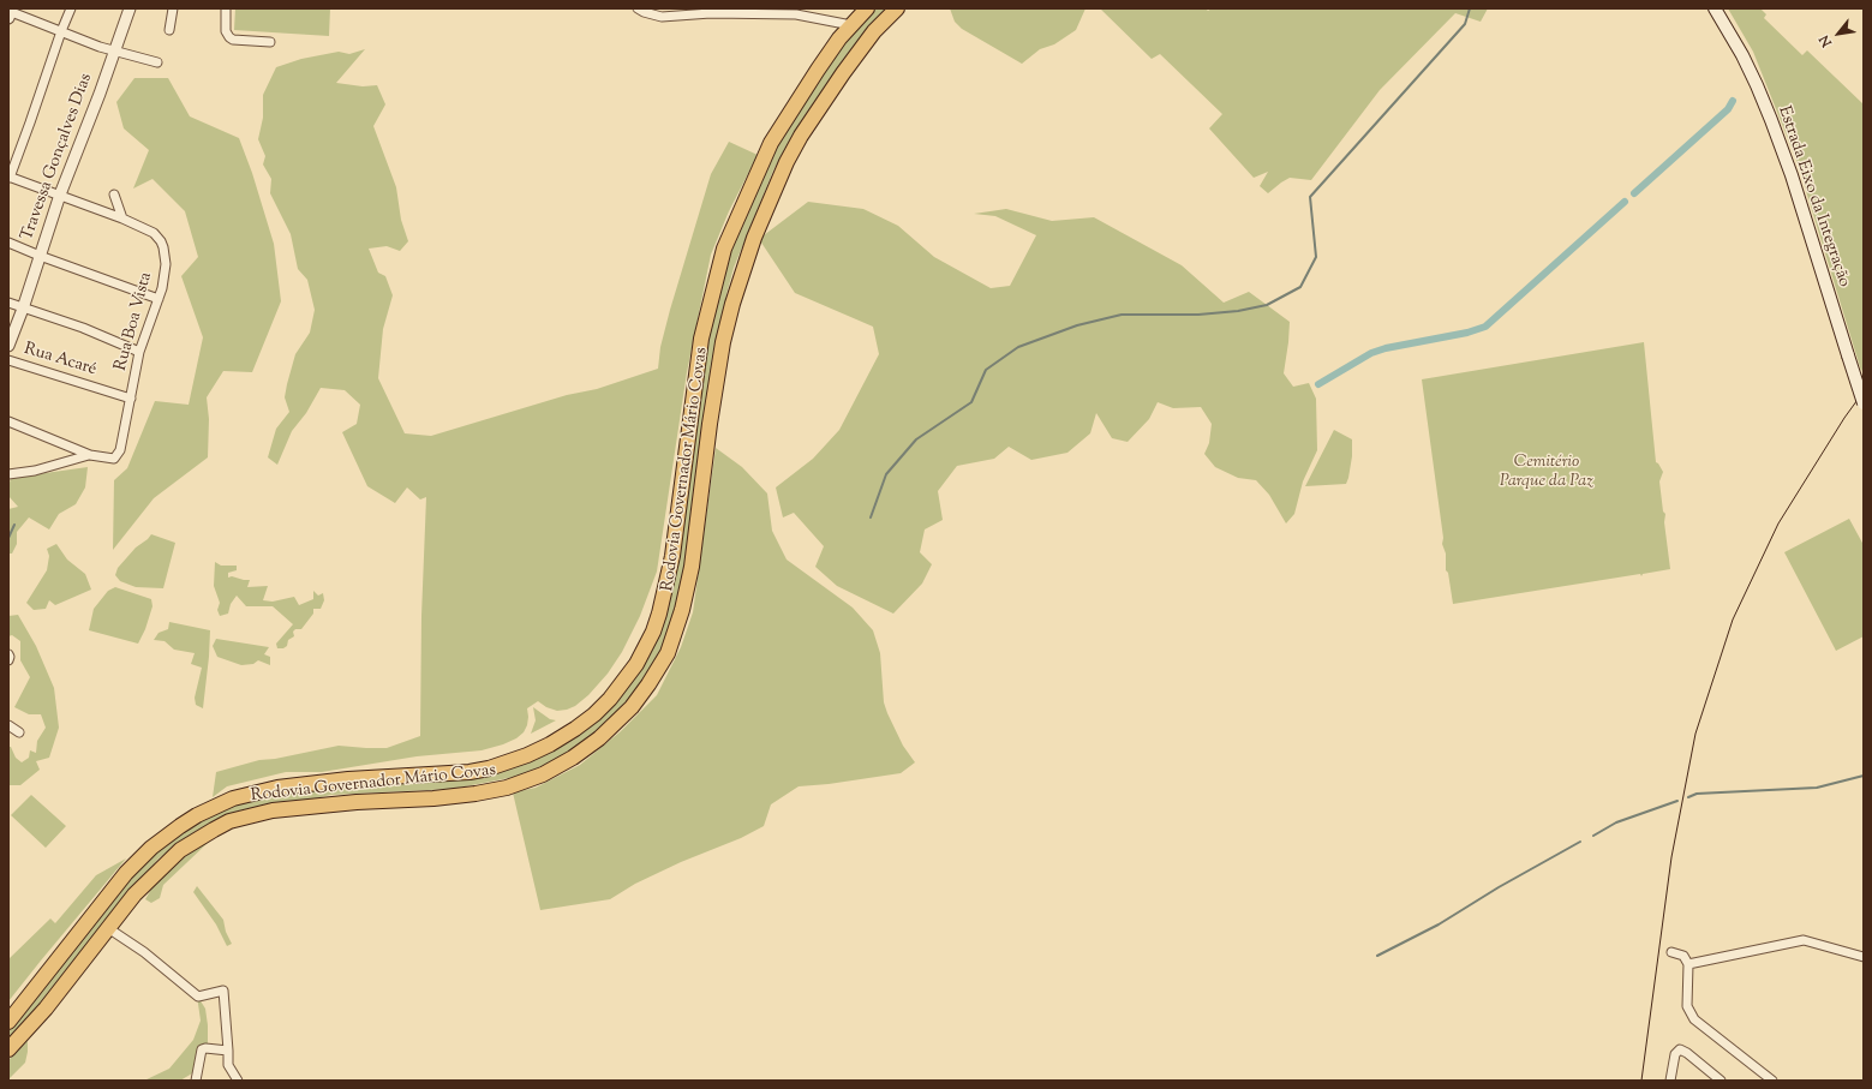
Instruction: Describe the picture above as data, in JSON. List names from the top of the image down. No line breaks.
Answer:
{"streets":{"highway":["Rodovia Governador Mário Covas"],"main road":["Estrada Eixo da Integração"],"street":["Travessa Gonçalves Dias","Rua Boa Vista","Rua Acaré"]},"crossings":[["Travessa Gonçalves Dias","Rua Boa Vista"],["Rua Boa Vista","Rua Acaré"]],"parks":["Cemitério Parque da Paz"],"north":"bottom left"}
